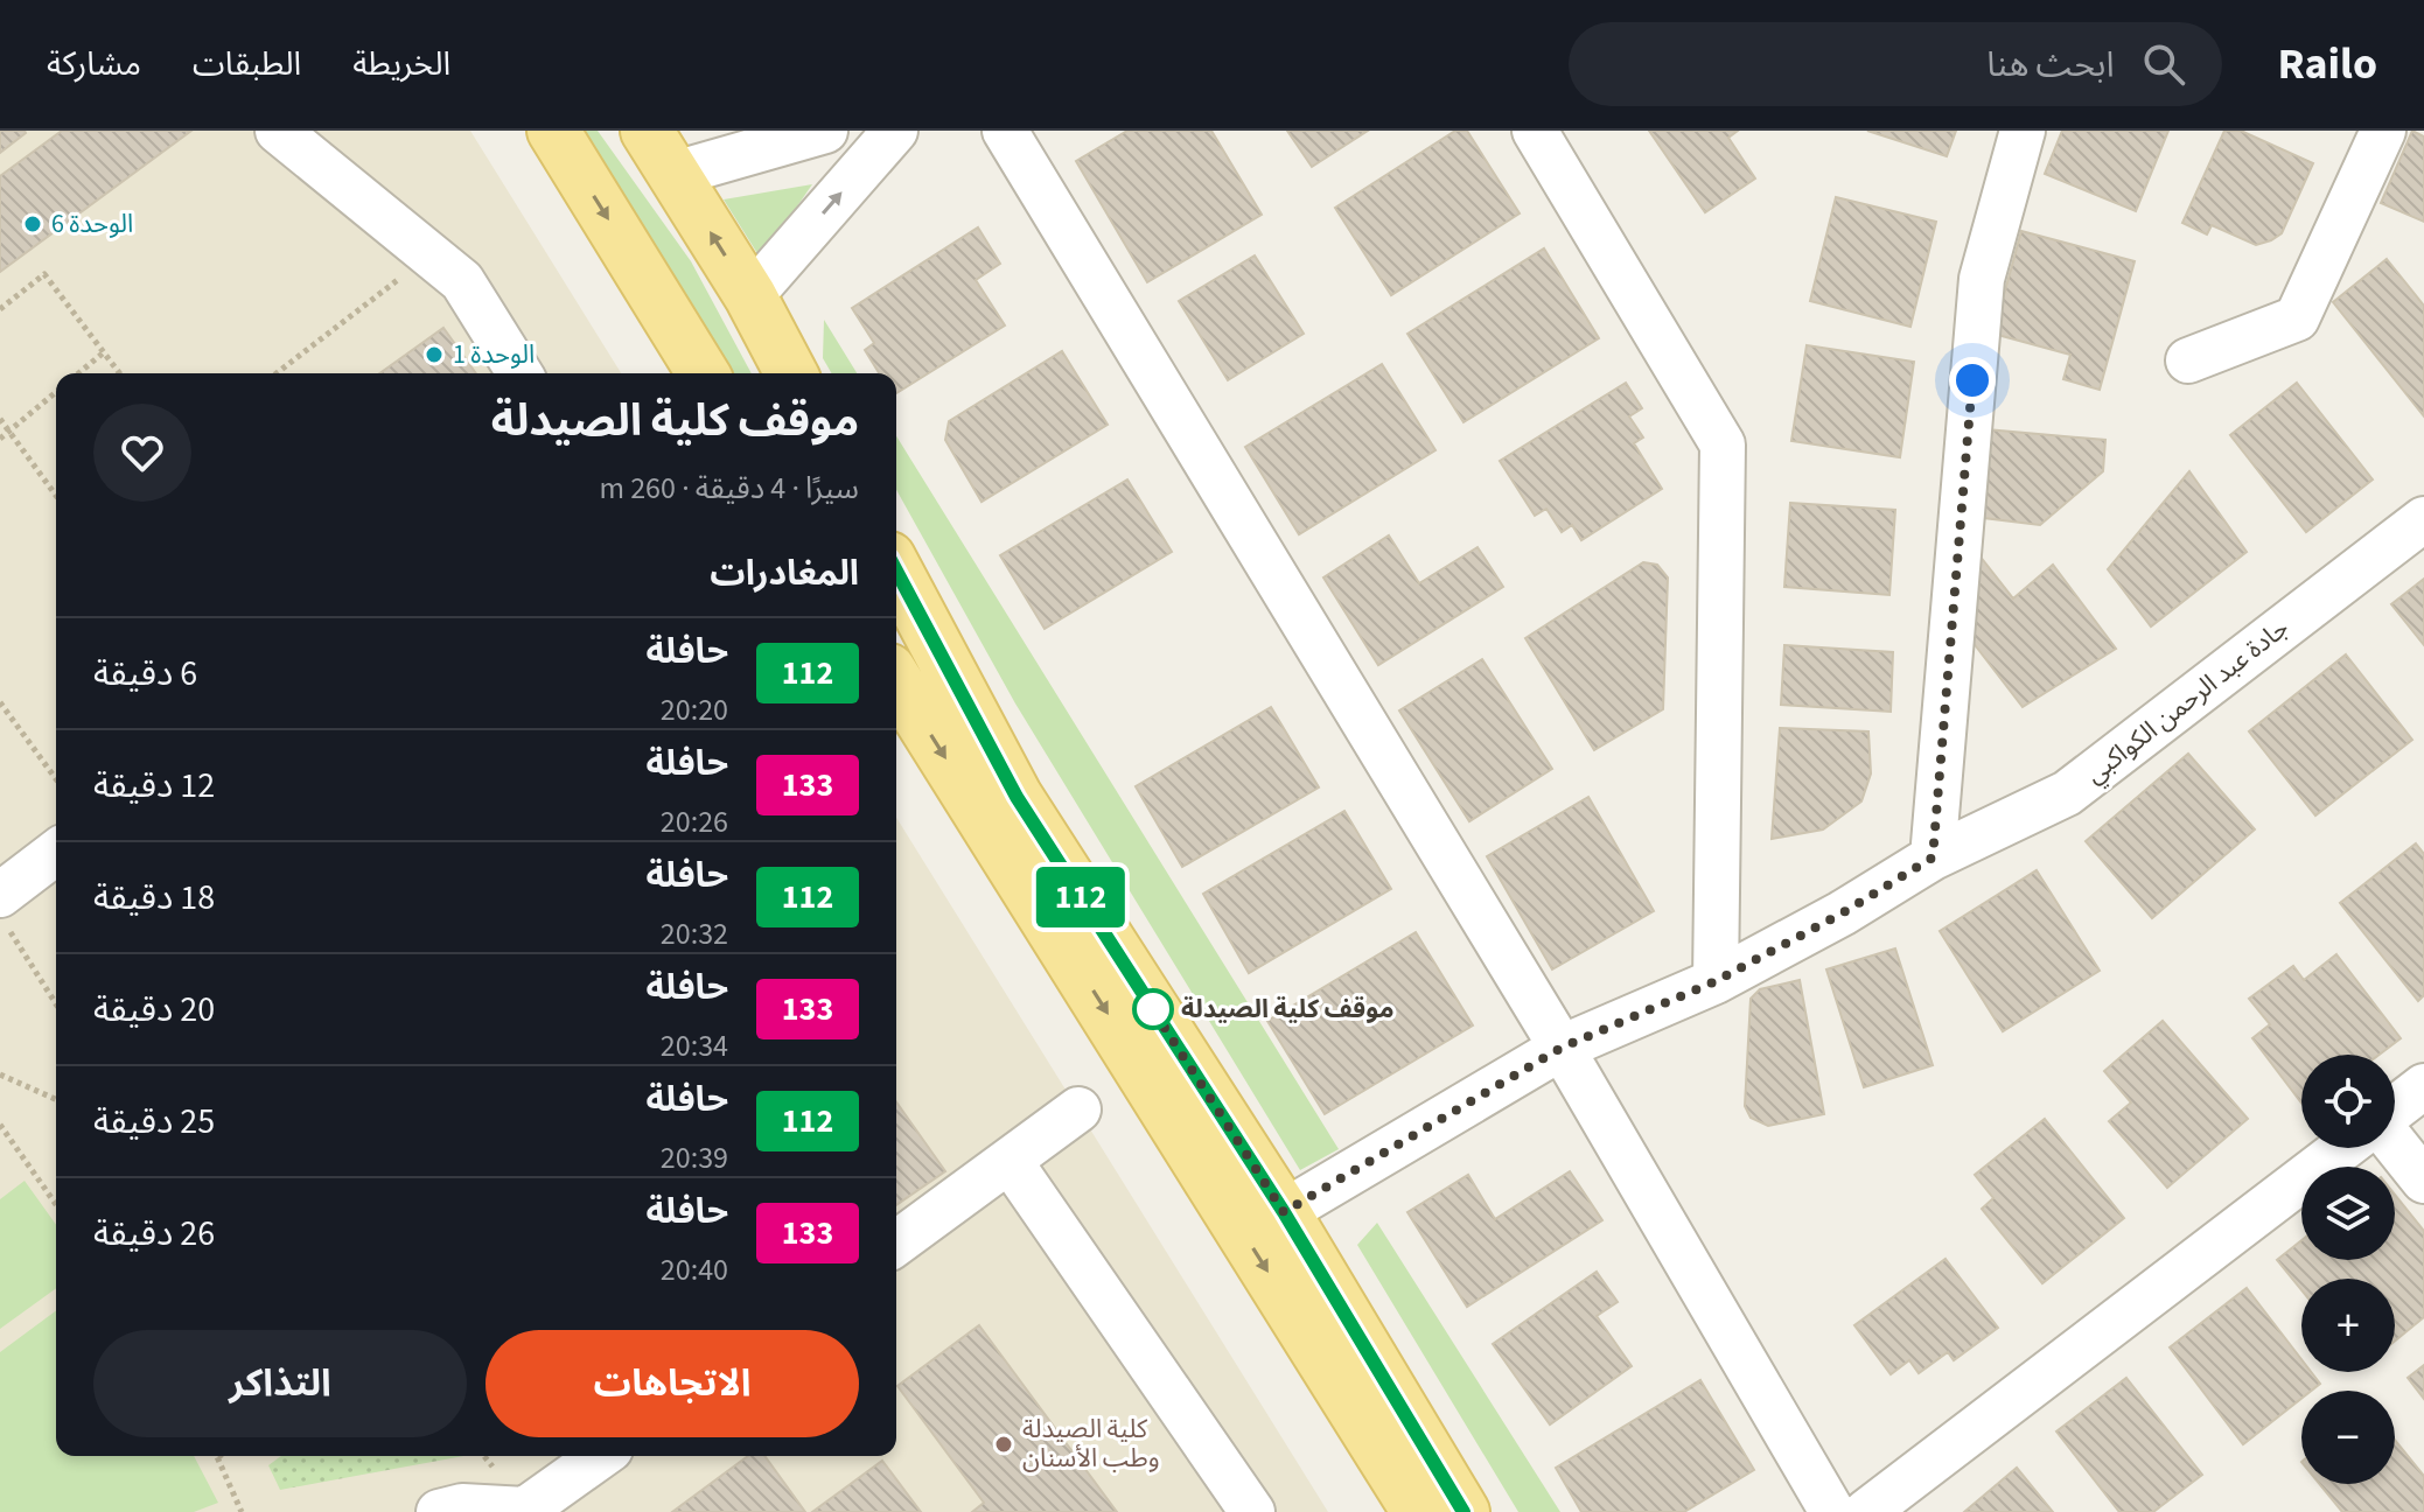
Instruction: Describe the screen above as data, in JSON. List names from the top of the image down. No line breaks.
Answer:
{"streets":{"street":["جادة عبد الرحمن الكواكبي"]},"places":["الوحدة 6","الوحدة 1","موقف كلية الصيدلة","كلية الصيدلة وطب الأسنان"],"lines":["bus line 112"],"page":{"header":"Railo","search":"ابحث هنا","nav":["الخريطة","الطبقات","مشاركة"],"on_map":"112","heading":[["موقف كلية الصيدلة","سيرًا · 4 دقيقة · 260 m"],"المغادرات"],"list":[{"mark":"112","name":"حافلة","note":"20:20","value":"6 دقيقة"},{"mark":"133","name":"حافلة","note":"20:26","value":"12 دقيقة"},{"mark":"112","name":"حافلة","note":"20:32","value":"18 دقيقة"},{"mark":"133","name":"حافلة","note":"20:34","value":"20 دقيقة"},{"mark":"112","name":"حافلة","note":"20:39","value":"25 دقيقة"},{"mark":"133","name":"حافلة","note":"20:40","value":"26 دقيقة"}],"map_buttons":["+","−"],"buttons":["الاتجاهات","التذاكر"]}}
